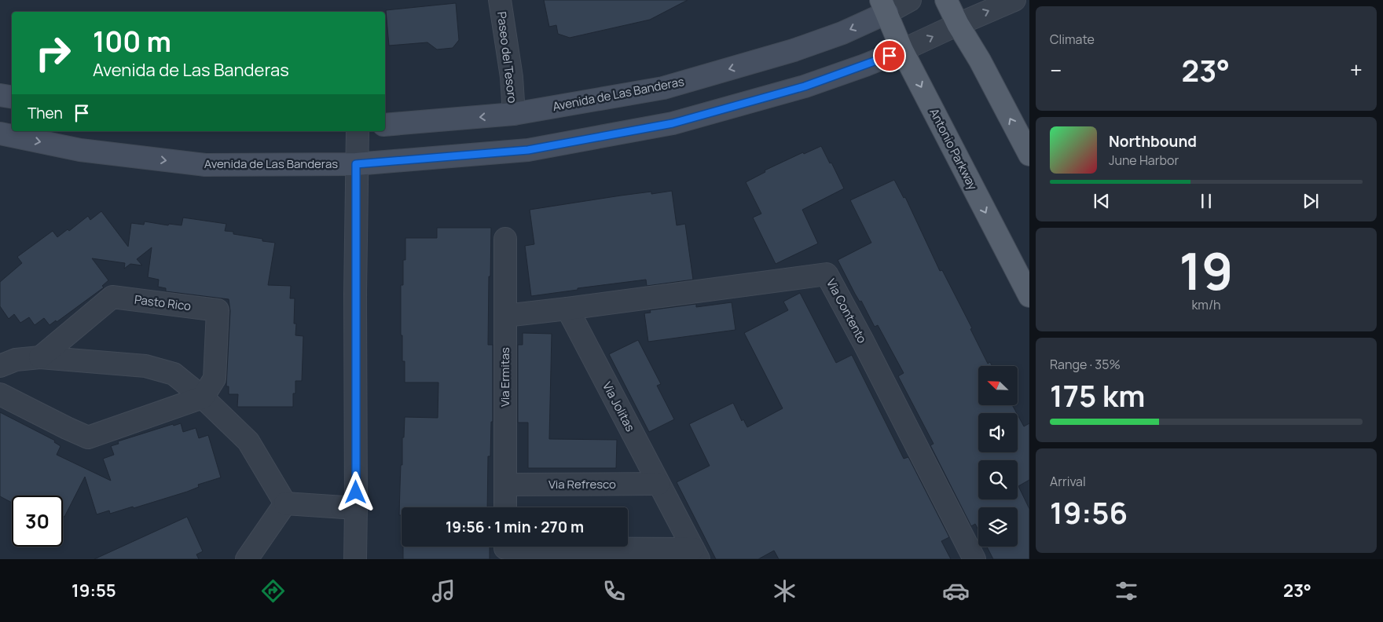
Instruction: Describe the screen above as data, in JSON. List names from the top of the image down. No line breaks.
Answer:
{"streets":{"main road":["Avenida de Las Banderas","Antonio Parkway"],"street":["Paseo del Tesoro","Pasto Rico","Via Contento","Via Ermitas","Via Jolitas","Via Refresco"]},"crossings":[["Paseo del Tesoro","Avenida de Las Banderas"],["Avenida de Las Banderas","Antonio Parkway"],["Via Contento","Via Jolitas"],["Via Ermitas","Via Refresco"],["Via Jolitas","Via Refresco"]],"north":"top left","page":{"tile":["Climate",["19","km/h"],["Range · 35%","175 km"],["Arrival","19:56"]],"turn":["100 m","Avenida de Las Banderas"],"heat":["−","23°","+"],"then":"Then","song":["Northbound","June Harbor"],"limit":"30","trip":"19:56 · 1 min · 270 m","tabs":["19:55","23°"]}}
